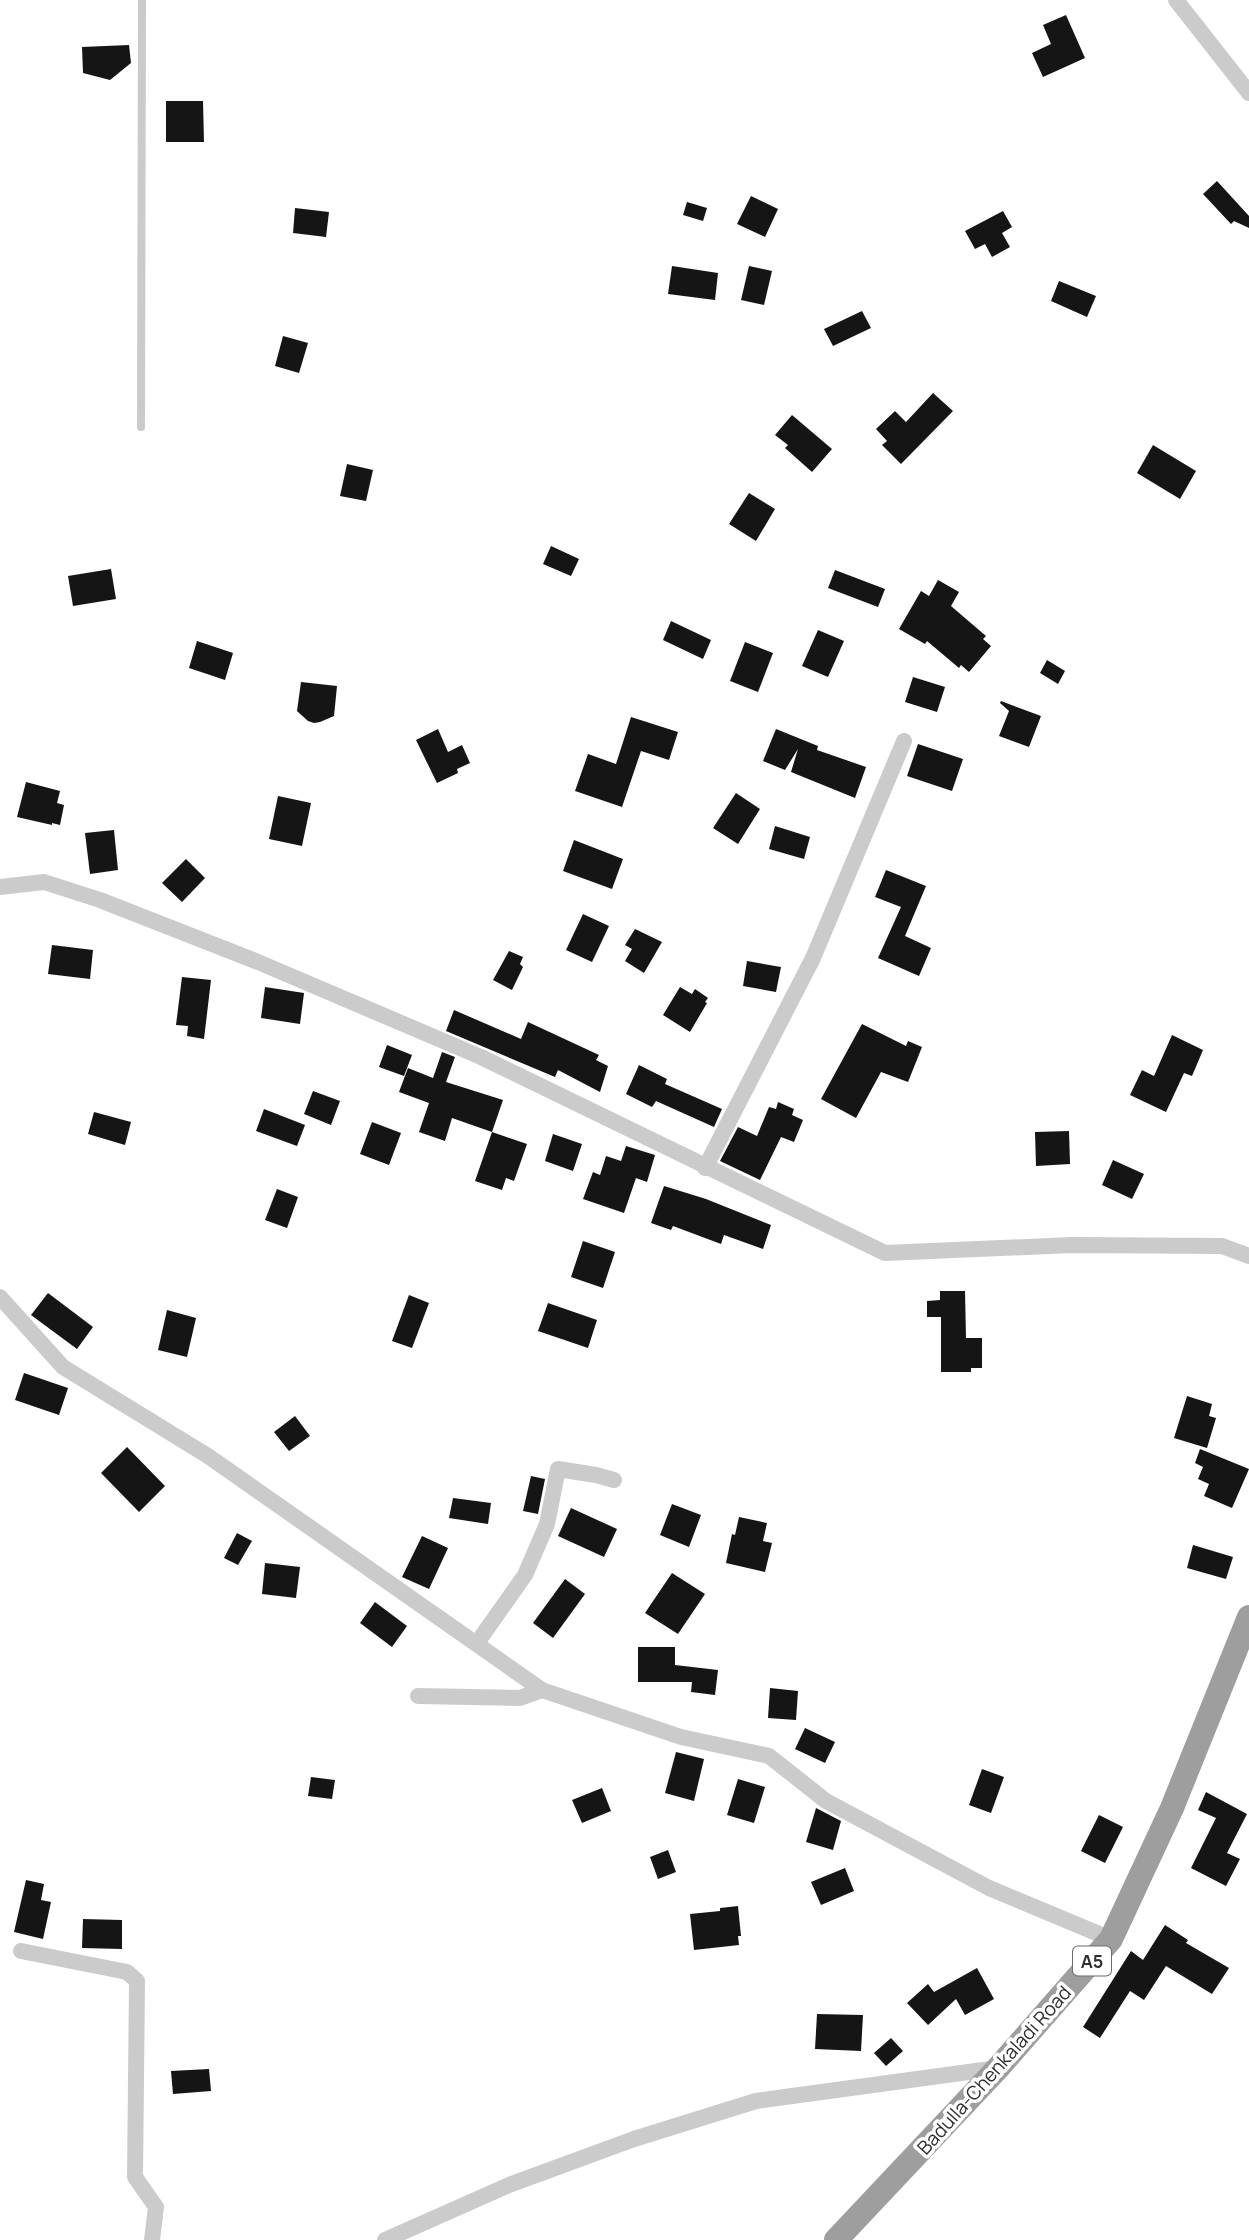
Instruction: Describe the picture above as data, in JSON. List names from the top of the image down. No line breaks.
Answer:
{"streets":{"highway":["A5","Badulla-Chenkaladi Road"]}}
